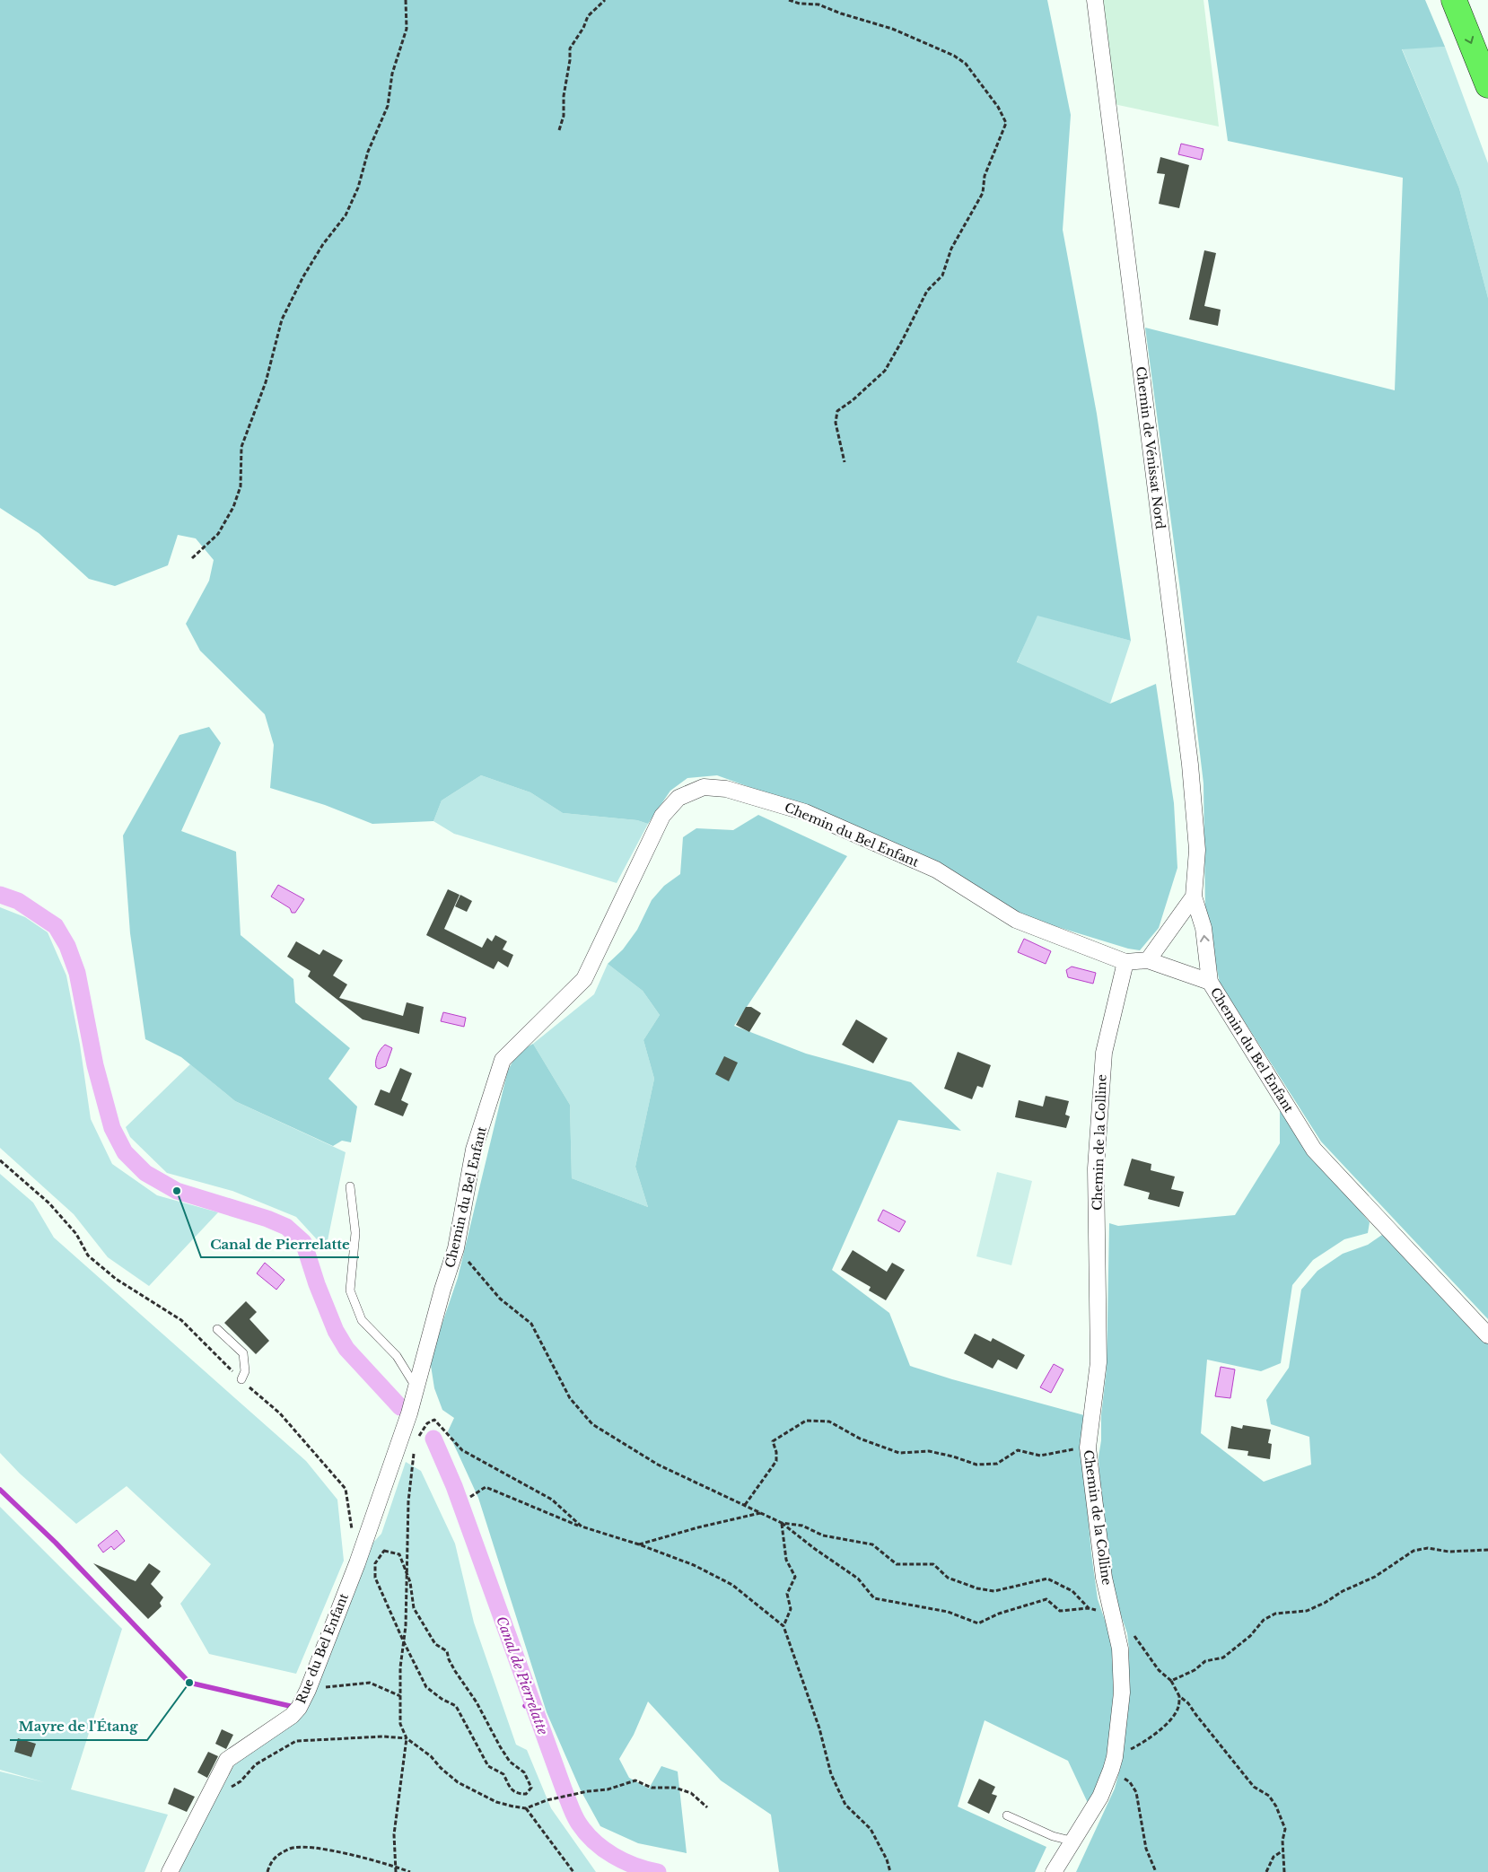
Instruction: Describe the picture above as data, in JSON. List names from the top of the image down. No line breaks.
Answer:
{"streets":{"street":["Chemin de Vénissat Nord","Chemin du Bel Enfant","Chemin de la Colline","Rue du Bel Enfant"]},"crossings":[["Chemin de Vénissat Nord","Chemin du Bel Enfant"],["Chemin du Bel Enfant","Chemin de la Colline"],["Chemin du Bel Enfant","Rue du Bel Enfant"]],"water":["Canal de Pierrelatte"],"places":["Canal de Pierrelatte","Mayre de l'Étang"]}
